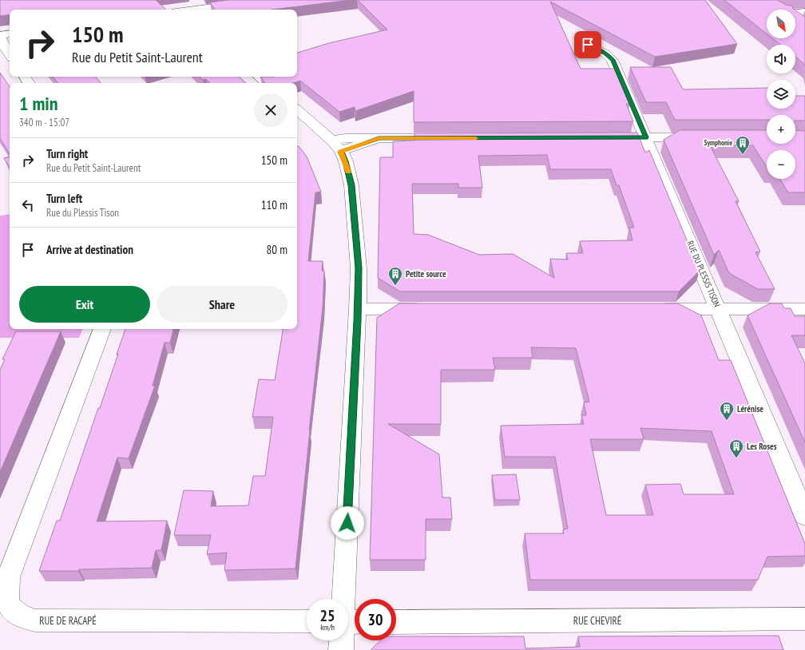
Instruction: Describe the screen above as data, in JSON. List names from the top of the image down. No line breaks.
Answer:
{"streets":{"street":["RUE DU PLESSIS TISON","RUE DE RACAPÉ","RUE CHEVIRÉ"]},"places":{"building":["Symphonie","Petite source","Lérénise","Les Roses"]},"north":"bottom right","page":{"map_buttons":["+","−"],"turn":["150 m","Rue du Petit Saint-Laurent"],"heading":["1 min","340 m · 15:07"],"list":[{"name":"Turn right","note":"Rue du Petit Saint-Laurent","value":"150 m"},{"name":"Turn left","note":"Rue du Plessis Tison","value":"110 m"},{"name":"Arrive at destination","value":"80 m"}],"buttons":["Exit","Share"],"speed":"25 km/h","limit":"30"}}
